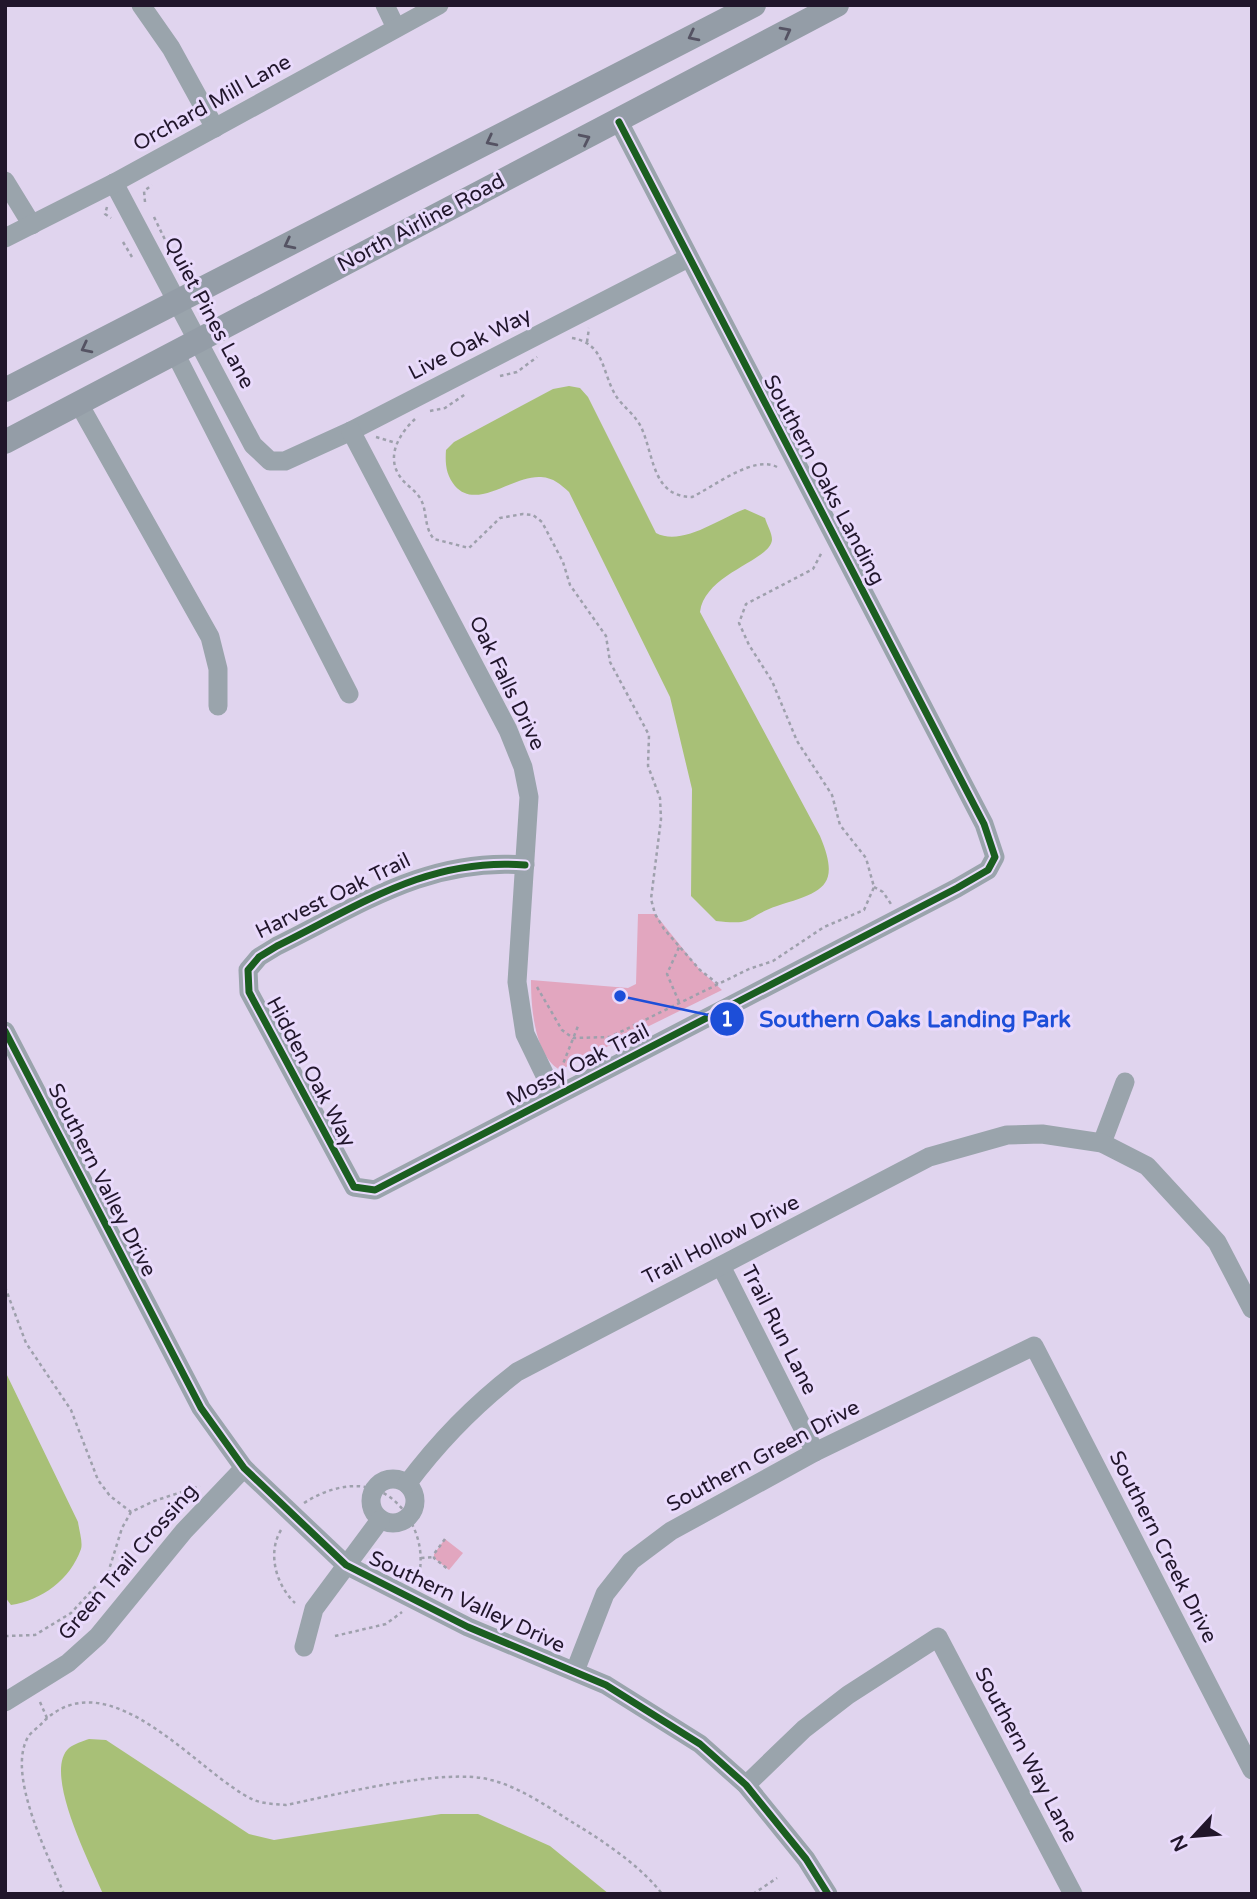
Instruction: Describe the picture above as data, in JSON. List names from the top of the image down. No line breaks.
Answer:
{"streets":{"main road":["North Airline Road"],"street":["Orchard Mill Lane","Quiet Pines Lane","Live Oak Way","Southern Oaks Landing","Oak Falls Drive","Harvest Oak Trail","Mossy Oak Trail","Hidden Oak Way","Southern Valley Drive","Trail Hollow Drive","Trail Run Lane","Southern Green Drive","Southern Creek Drive","Green Trail Crossing","Southern Way Lane"]},"crossings":[["Orchard Mill Lane","Quiet Pines Lane"],["North Airline Road","Quiet Pines Lane"],["North Airline Road","Southern Oaks Landing"],["Quiet Pines Lane","Live Oak Way"],["Live Oak Way","Southern Oaks Landing"],["Live Oak Way","Oak Falls Drive"],["Southern Oaks Landing","Mossy Oak Trail"],["Oak Falls Drive","Harvest Oak Trail"],["Oak Falls Drive","Mossy Oak Trail"],["Harvest Oak Trail","Hidden Oak Way"],["Mossy Oak Trail","Hidden Oak Way"],["Southern Valley Drive","Southern Green Drive"],["Southern Valley Drive","Green Trail Crossing"],["Southern Valley Drive","Southern Way Lane"],["Trail Hollow Drive","Trail Run Lane"],["Trail Run Lane","Southern Green Drive"],["Southern Green Drive","Southern Creek Drive"]],"places":["Southern Oaks Landing Park"],"north":"bottom left"}
